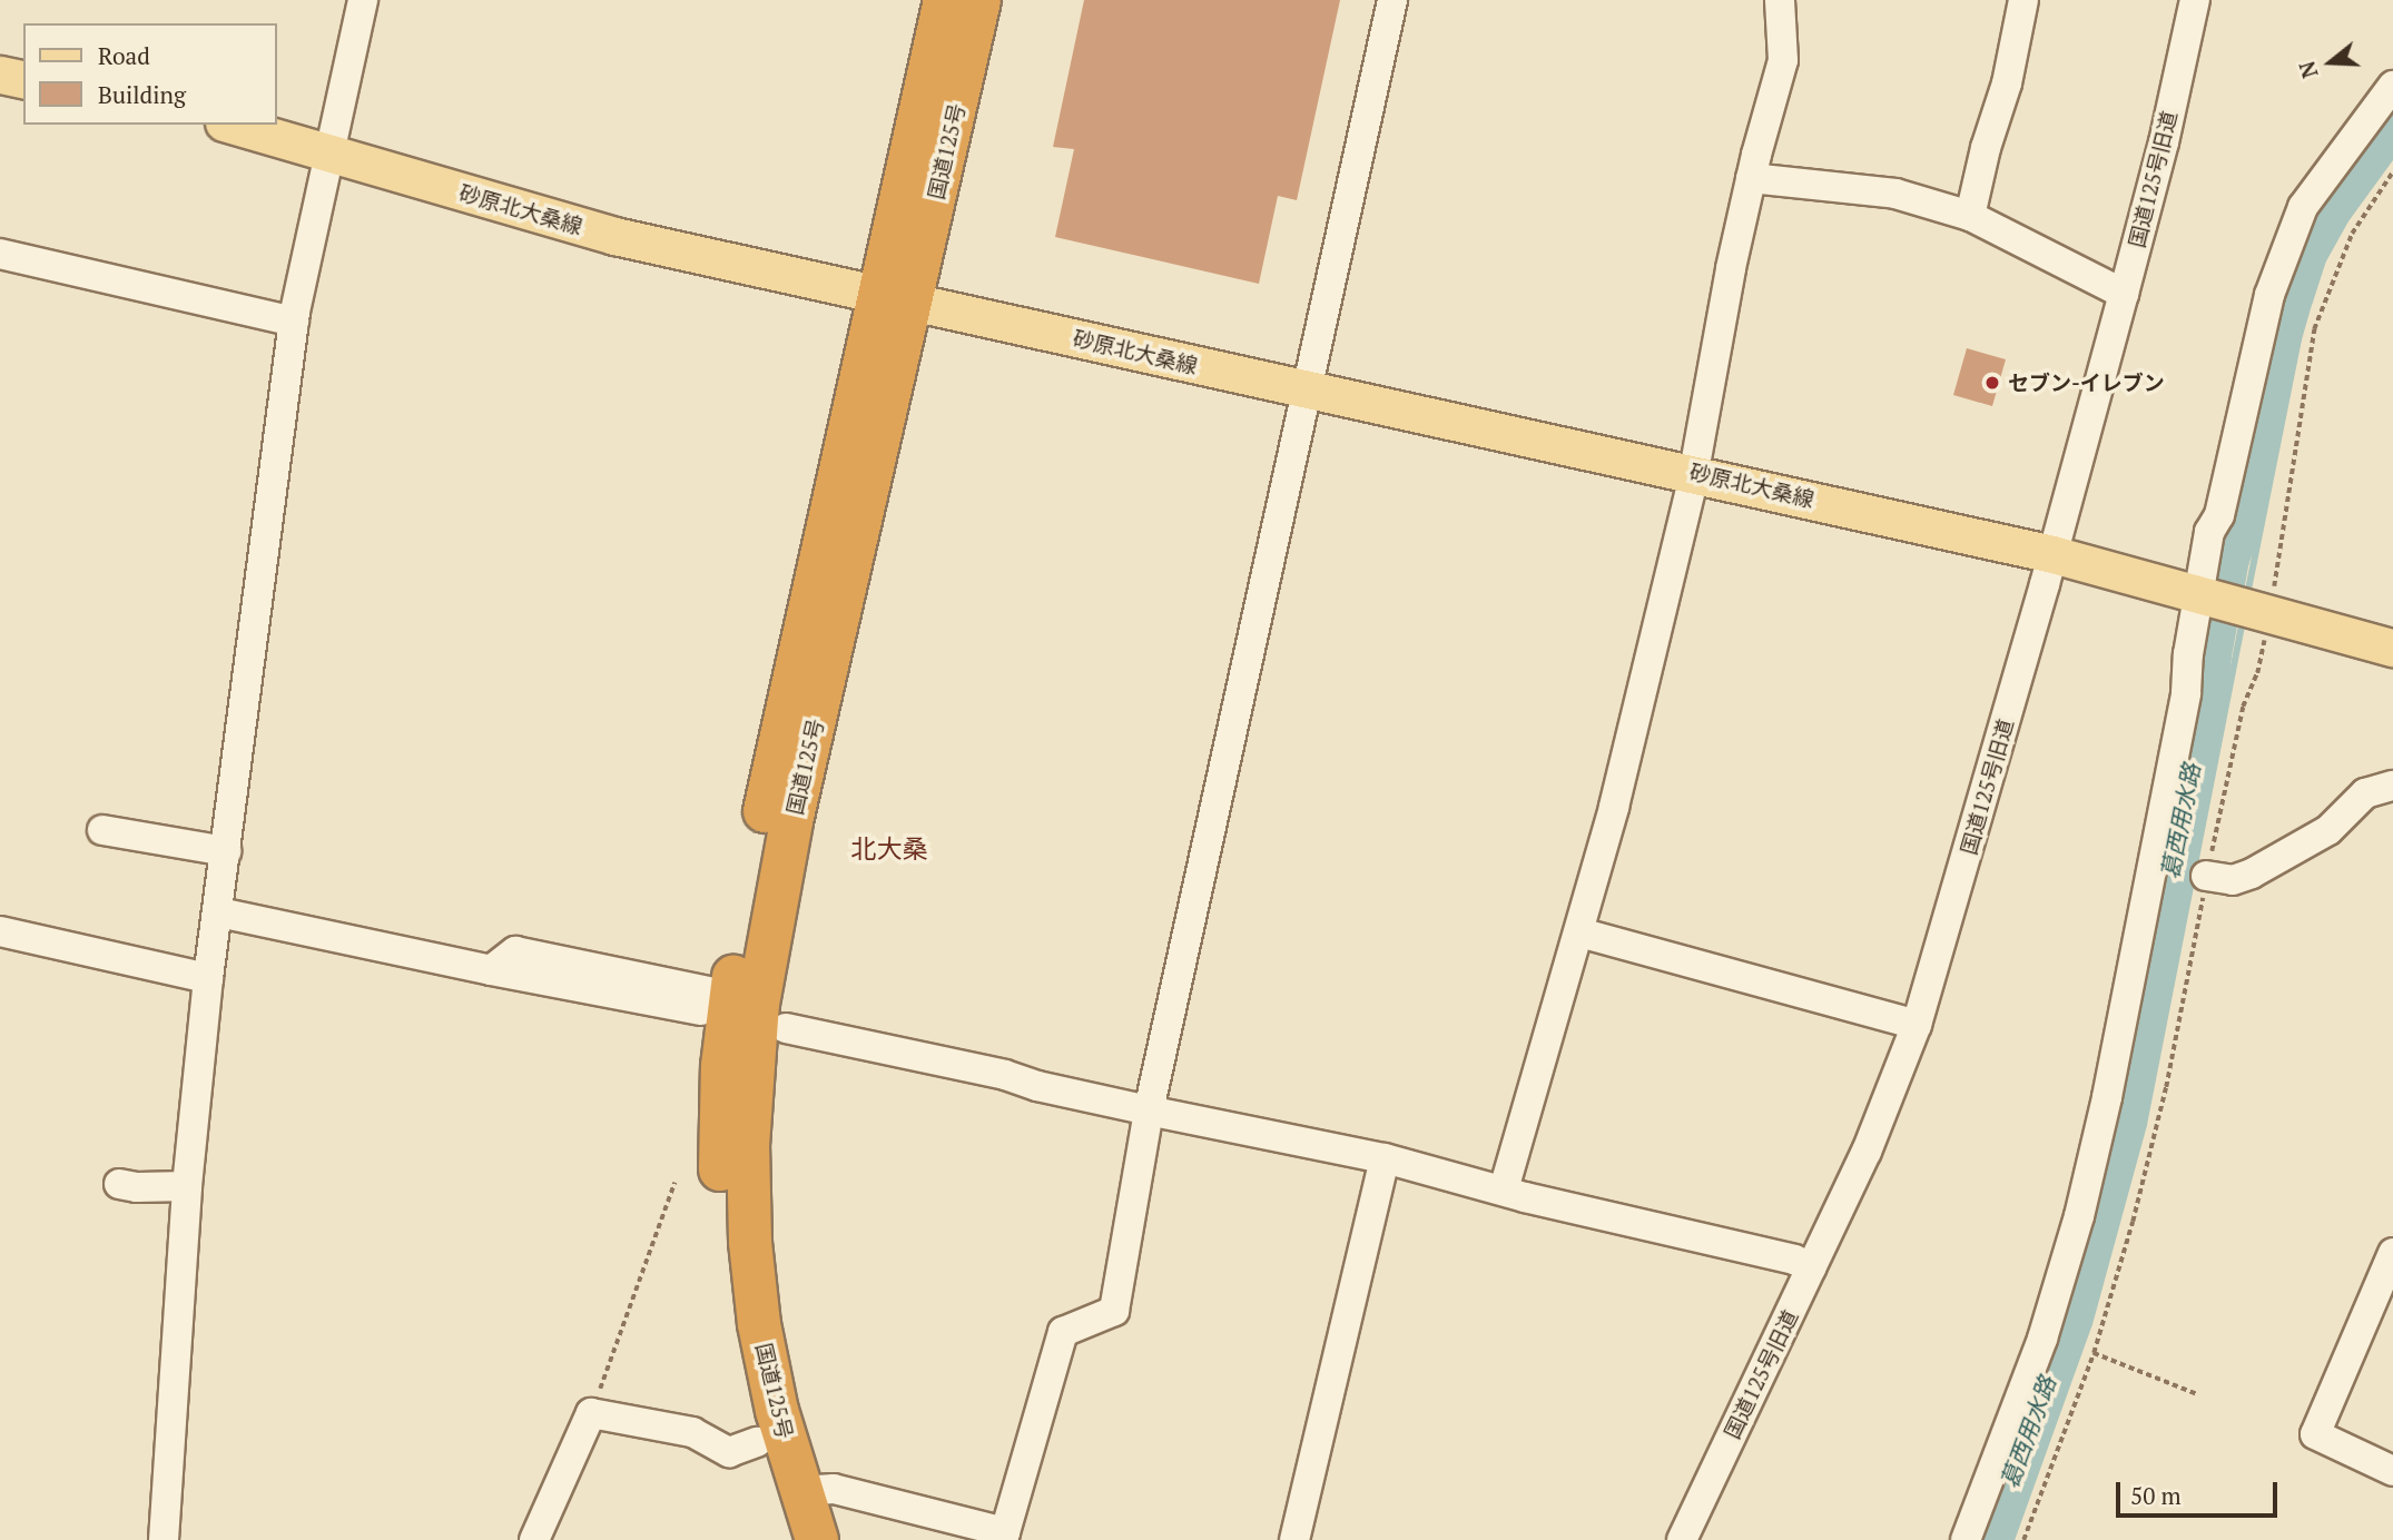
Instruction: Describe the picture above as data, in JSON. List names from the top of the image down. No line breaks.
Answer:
{"streets":{"highway":["国道125号"],"main road":["砂原北大桑線"],"street":["国道125号旧道"]},"crossings":[["国道125号","砂原北大桑線"],["国道125号旧道","砂原北大桑線"]],"districts":["北大桑"],"water":["葛西用水路"],"places":["セブン-イレブン"],"legend":["Road","Building"],"scale_bar":"50 m","north":"left"}
